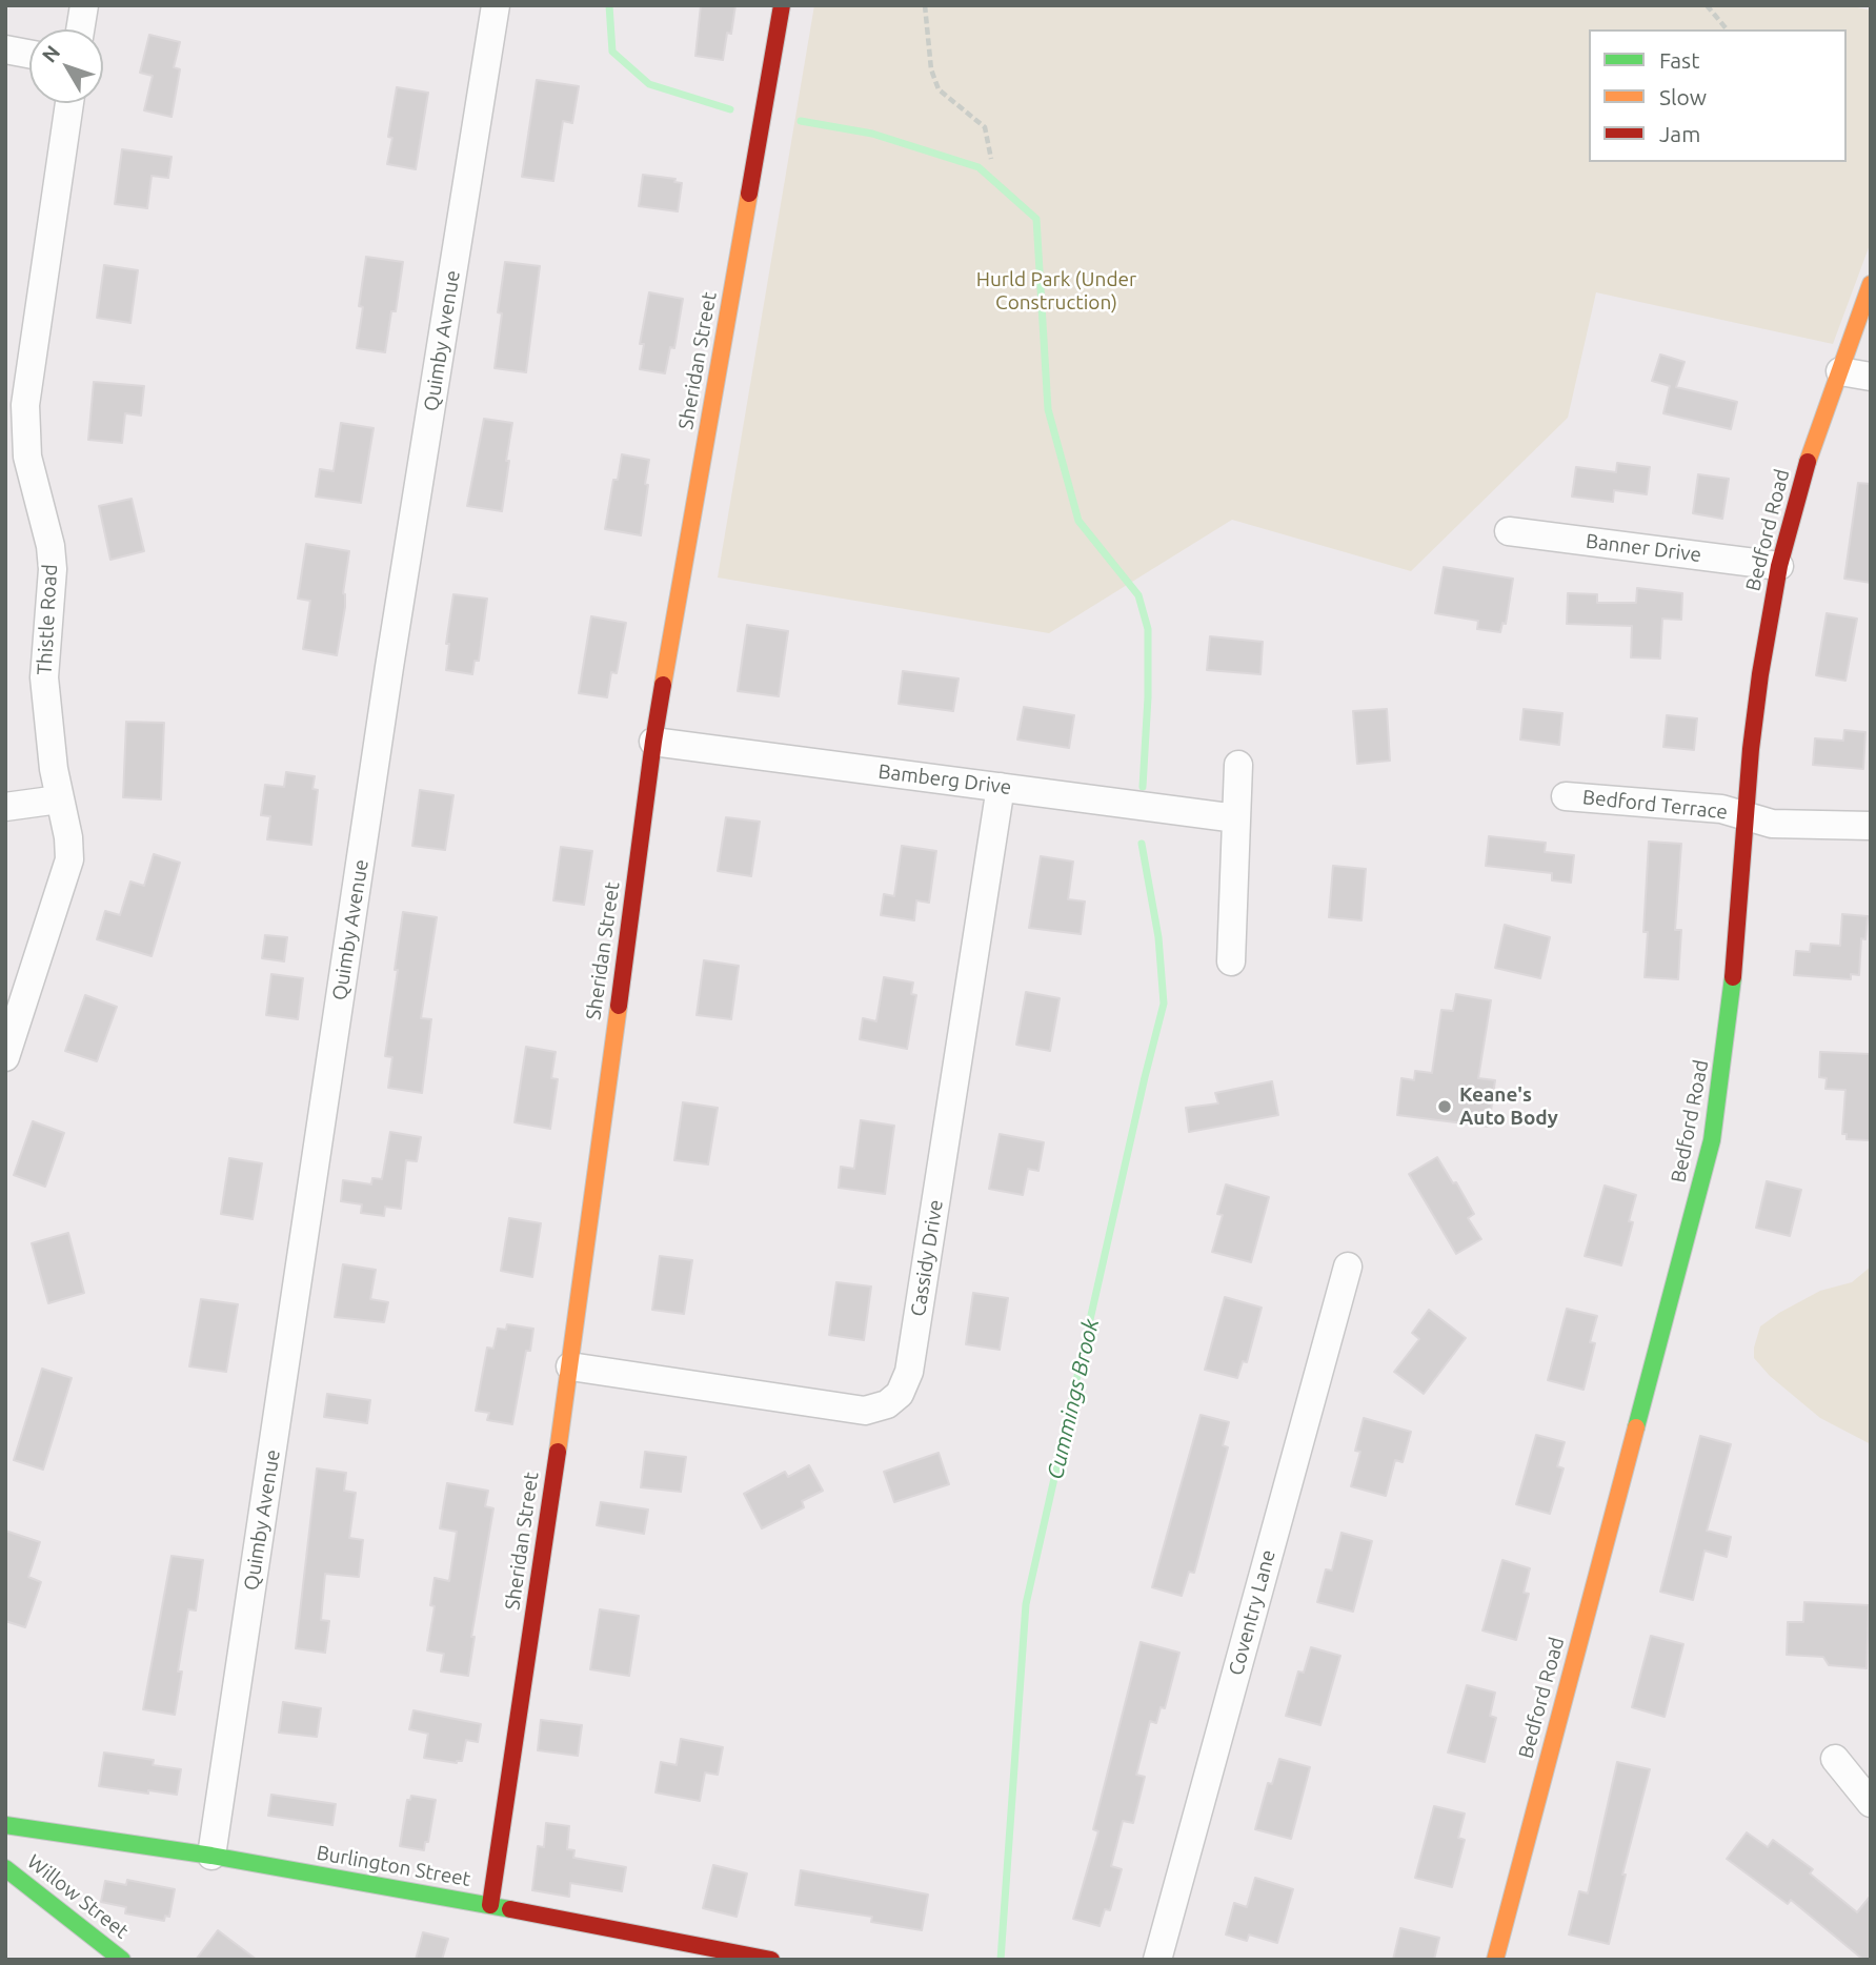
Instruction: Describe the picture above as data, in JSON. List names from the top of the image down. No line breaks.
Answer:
{"streets":{"street":["Quimby Avenue","Sheridan Street","Bedford Road","Banner Drive","Thistle Road","Bamberg Drive","Bedford Terrace","Cassidy Drive","Coventry Lane","Burlington Street","Willow Street"]},"crossings":[["Quimby Avenue","Burlington Street"],["Sheridan Street","Bamberg Drive"],["Sheridan Street","Cassidy Drive"],["Sheridan Street","Burlington Street"],["Bedford Road","Banner Drive"],["Bedford Road","Bedford Terrace"],["Bamberg Drive","Cassidy Drive"]],"water":["Cummings Brook"],"parks":["Hurld Park (Under Construction)"],"places":["Keane's Auto Body"],"legend":["Fast","Slow","Jam"],"north":"top left"}
